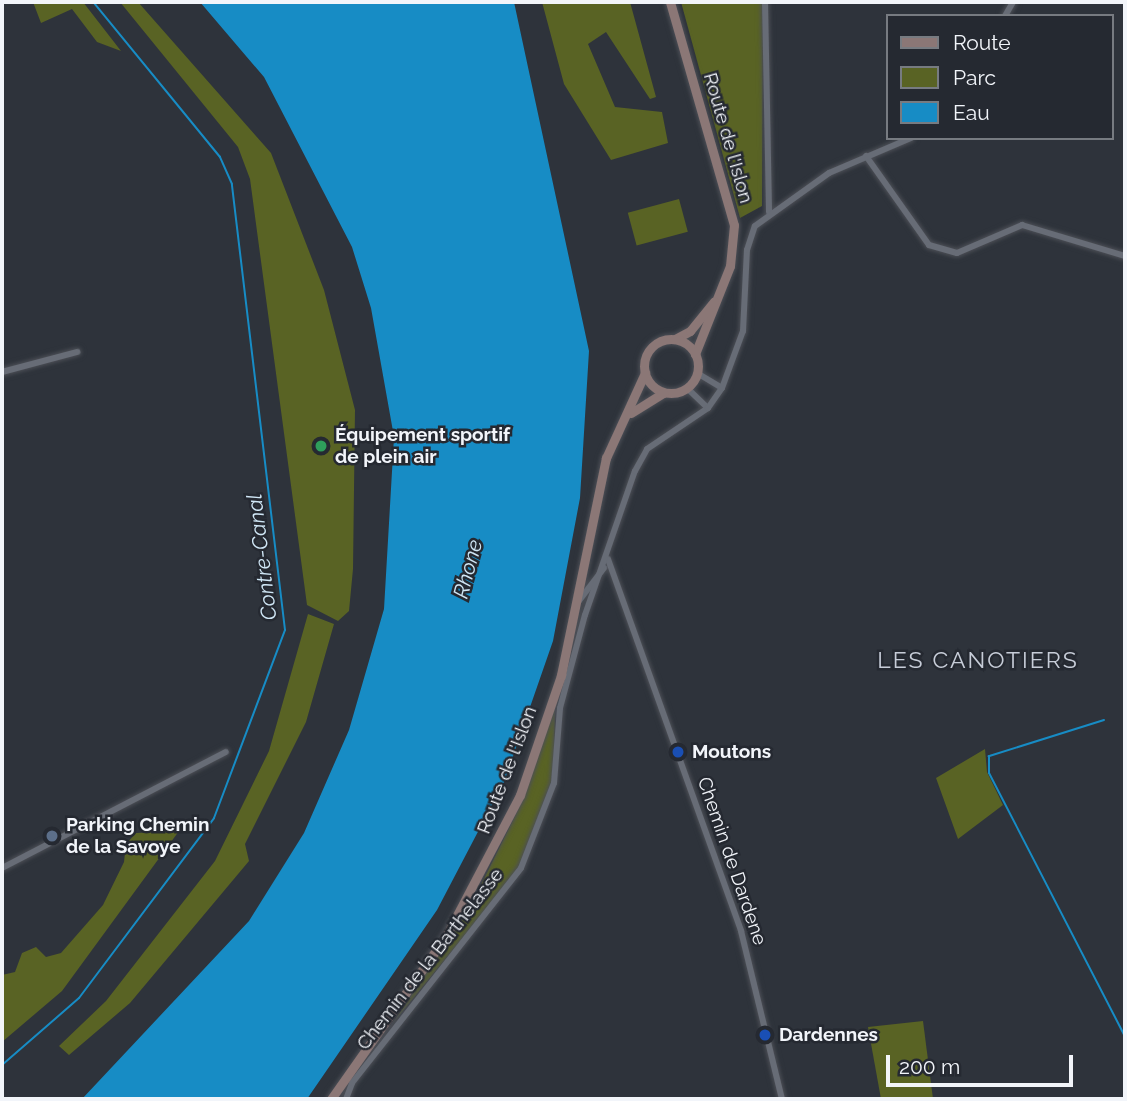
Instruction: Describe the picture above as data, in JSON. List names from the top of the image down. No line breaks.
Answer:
{"streets":{"street":["Route de l'Islon","Chemin de Dardene","Chemin de la Barthelasse"]},"crossings":[["Chemin de Dardene","Chemin de la Barthelasse"]],"districts":["LES CANOTIERS"],"water":["Contre-Canal","Rhone"],"places":["Équipement sportif de plein air","Moutons","Parking Chemin de la Savoye","Dardennes"],"legend":["Route","Parc","Eau"],"scale_bar":"200 m"}
